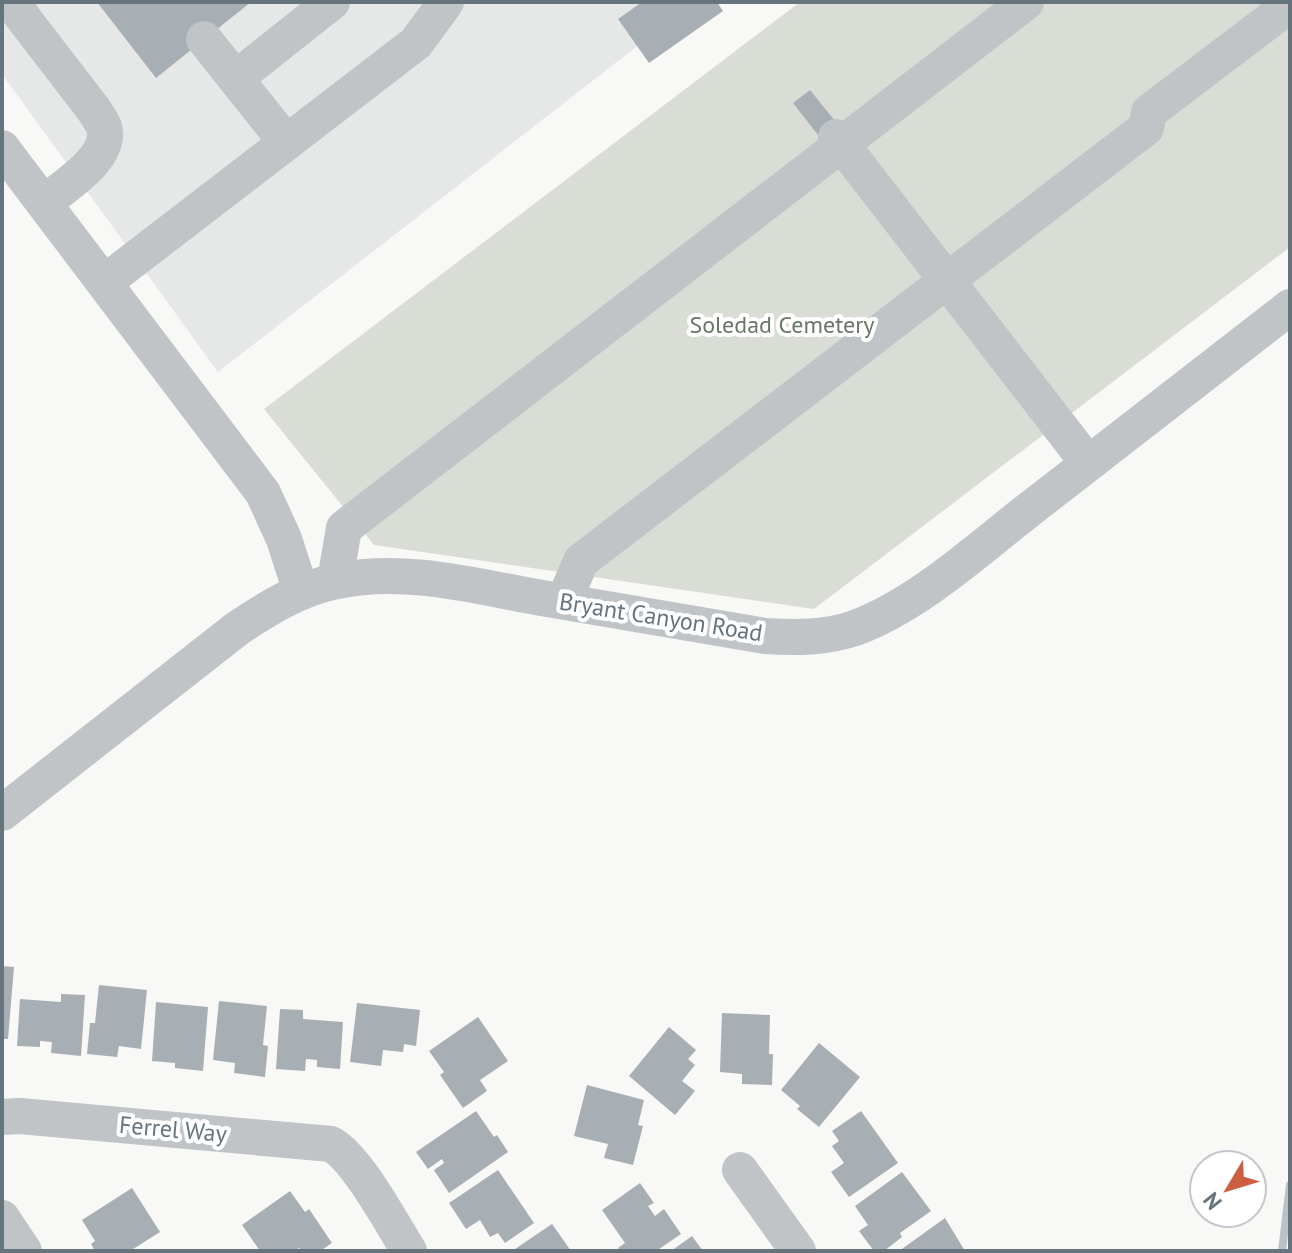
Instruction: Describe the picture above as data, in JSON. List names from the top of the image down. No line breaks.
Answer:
{"streets":{"street":["Bryant Canyon Road","Ferrel Way"]},"parks":["Soledad Cemetery"],"north":"bottom left"}
